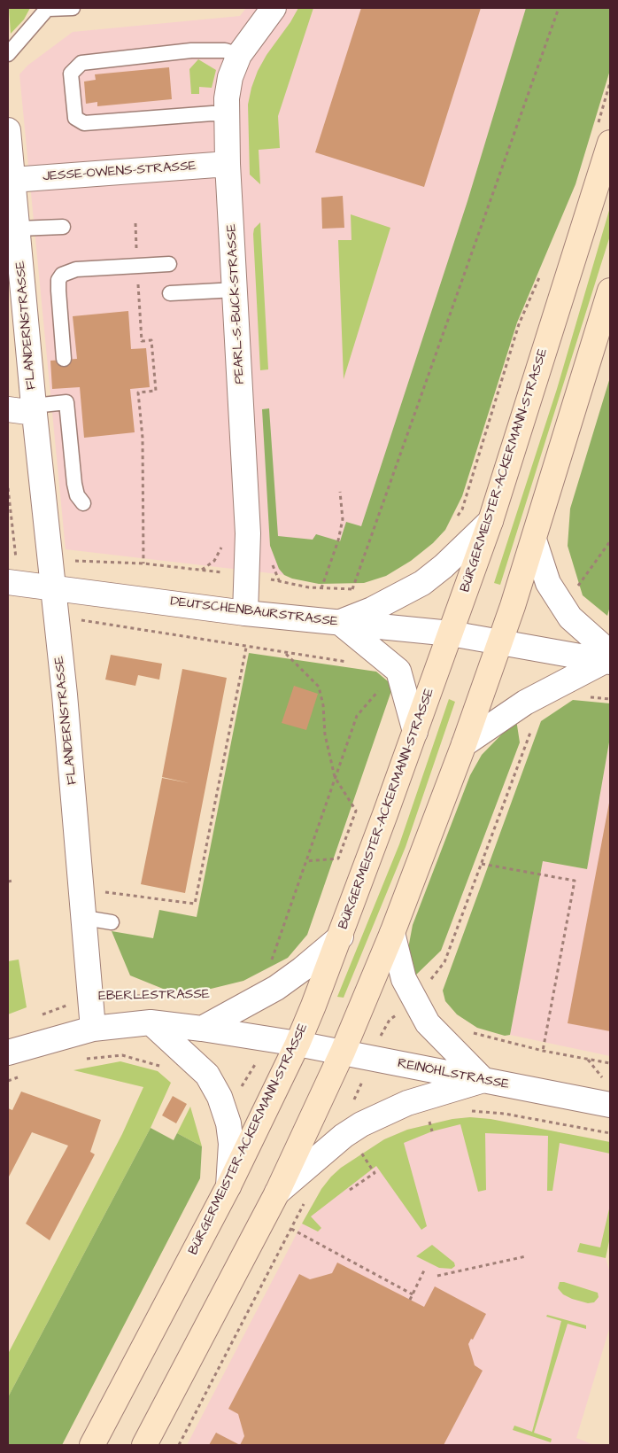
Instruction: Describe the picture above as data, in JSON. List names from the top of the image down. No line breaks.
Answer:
{"streets":{"main road":["BÜRGERMEISTER-ACKERMANN-STRASSE"],"street":["JESSE-OWENS-STRASSE","PEARL-S.-BUCK-STRASSE","FLANDERNSTRASSE","DEUTSCHENBAURSTRASSE","EBERLESTRASSE","REINÖHLSTRASSE"]},"crossings":[["JESSE-OWENS-STRASSE","PEARL-S.-BUCK-STRASSE"],["JESSE-OWENS-STRASSE","FLANDERNSTRASSE"],["PEARL-S.-BUCK-STRASSE","DEUTSCHENBAURSTRASSE"],["FLANDERNSTRASSE","DEUTSCHENBAURSTRASSE"],["FLANDERNSTRASSE","EBERLESTRASSE"],["BÜRGERMEISTER-ACKERMANN-STRASSE","DEUTSCHENBAURSTRASSE"],["BÜRGERMEISTER-ACKERMANN-STRASSE","EBERLESTRASSE"],["BÜRGERMEISTER-ACKERMANN-STRASSE","REINÖHLSTRASSE"],["EBERLESTRASSE","REINÖHLSTRASSE"]]}
